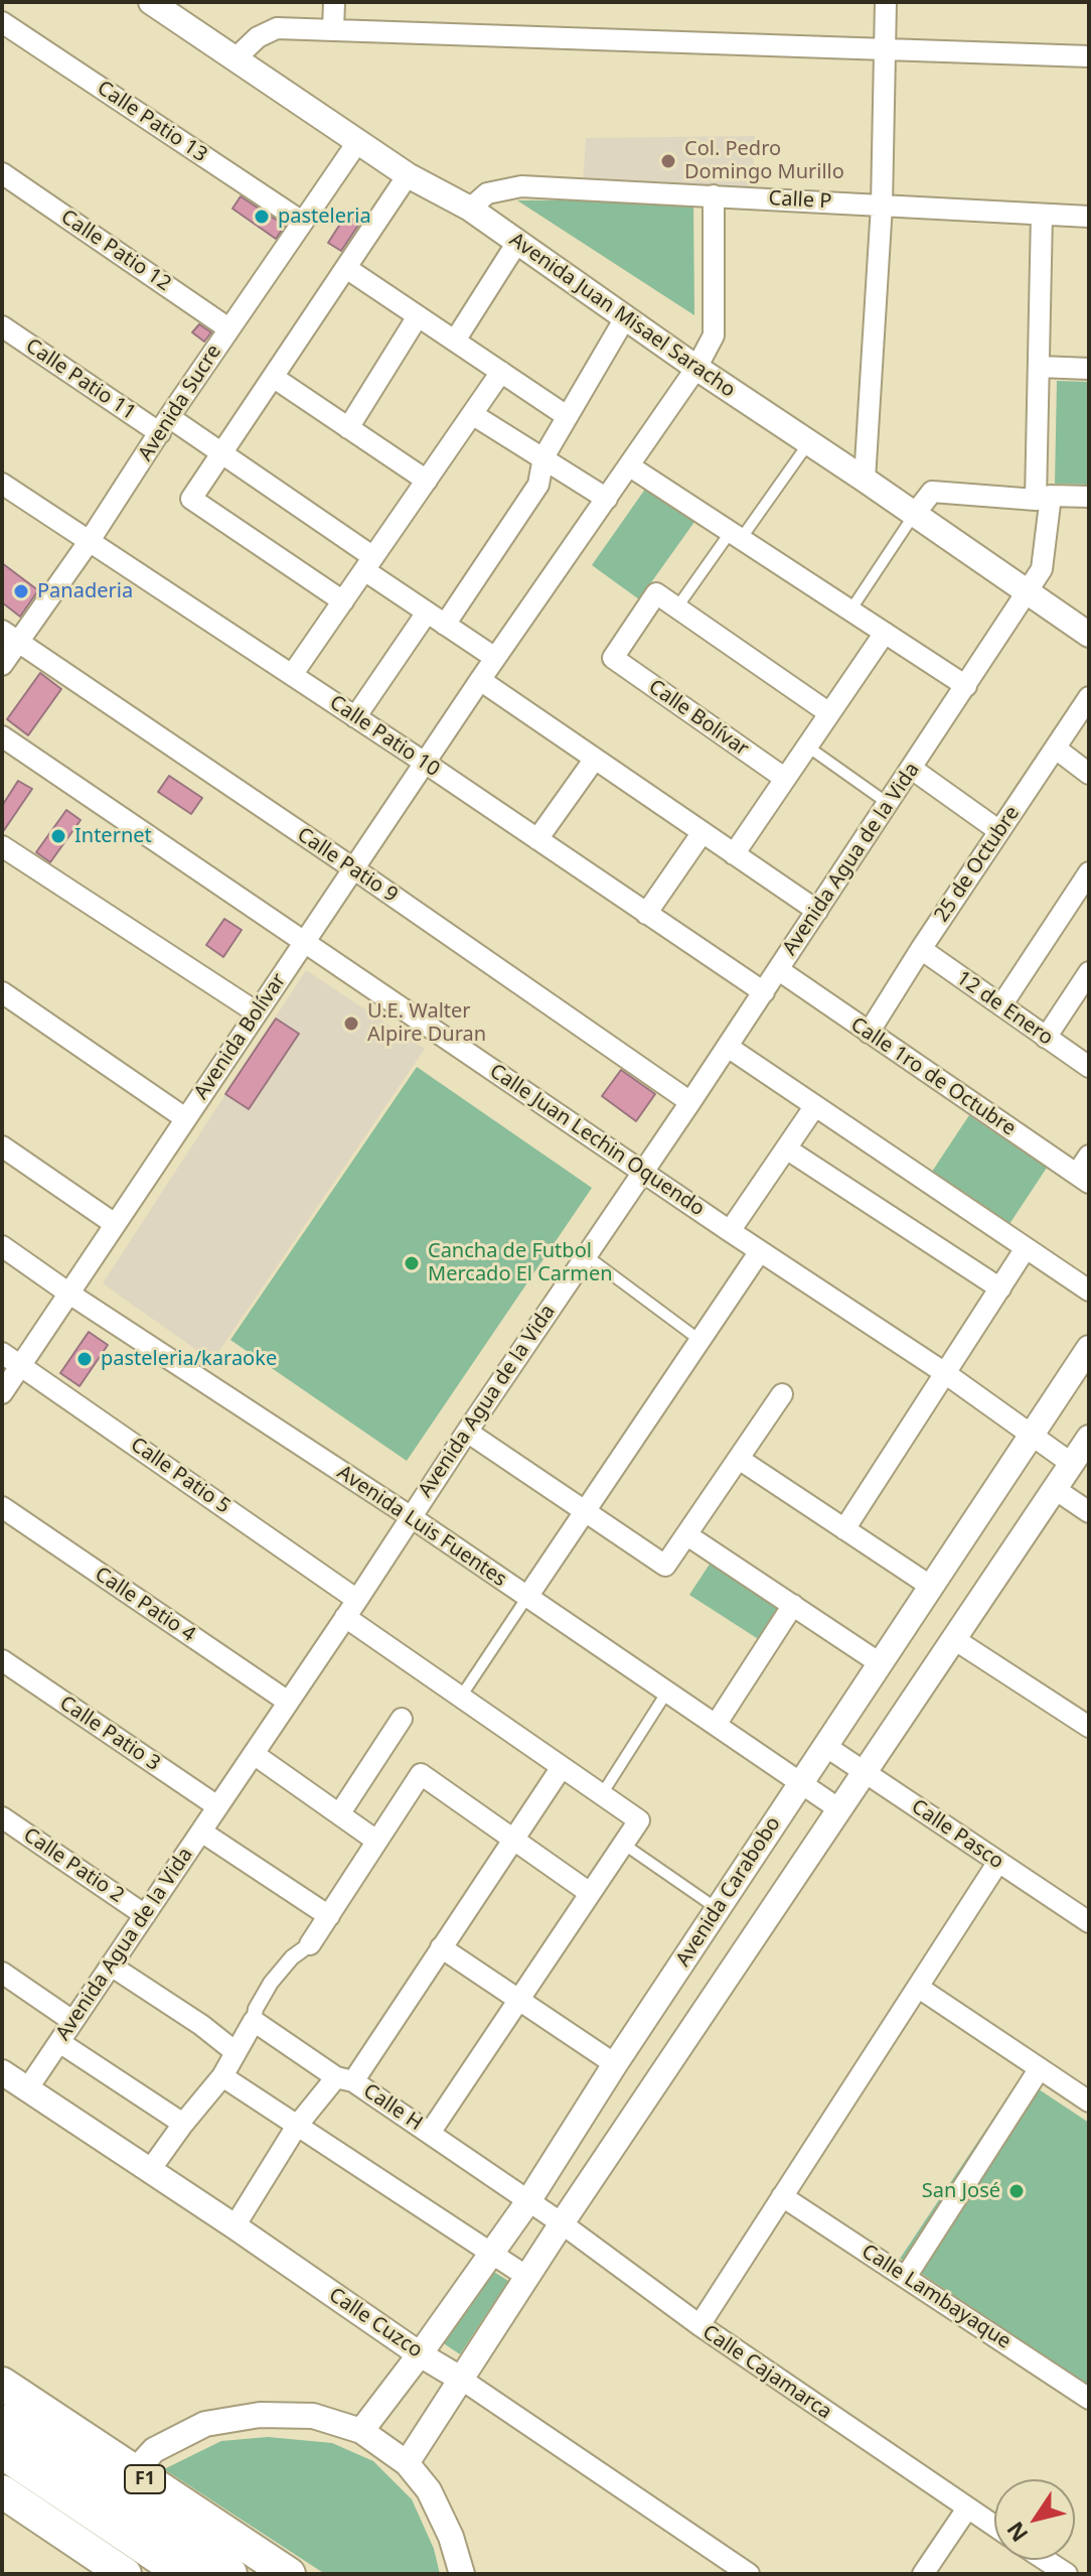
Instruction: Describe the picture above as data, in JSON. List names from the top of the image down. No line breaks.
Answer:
{"streets":{"highway":["F1"],"street":["Calle Patio 13","Calle P","Calle Patio 12","Avenida Juan Misael Saracho","Calle Patio 11","Avenida Sucre","Calle Bolívar","Calle Patio 10","Avenida Agua de la Vida","25 de Octubre","Calle Patio 9","12 de Enero","Avenida Bolívar","Calle 1ro de Octubre","Calle Juan Lechin Oquendo","Calle Patio 5","Avenida Luis Fuentes","Calle Patio 4","Calle Patio 3","Calle Pasco","Calle Patio 2","Avenida Carabobo","Calle H","Calle Lambayaque","Calle Cuzco","Calle Cajamarca"]},"crossings":[["Calle Patio 13","Avenida Sucre"],["Calle P","Avenida Juan Misael Saracho"],["Calle P","Avenida Agua de la Vida"],["Calle Patio 12","Avenida Sucre"],["Avenida Juan Misael Saracho","Avenida Sucre"],["Avenida Juan Misael Saracho","Avenida Agua de la Vida"],["Calle Patio 11","Avenida Sucre"],["Avenida Sucre","Calle Patio 10"],["Avenida Sucre","Calle Patio 9"],["Calle Patio 10","Avenida Agua de la Vida"],["Calle Patio 10","Avenida Bolívar"],["Avenida Agua de la Vida","Calle Patio 9"],["Avenida Agua de la Vida","Calle 1ro de Octubre"],["Avenida Agua de la Vida","Calle Juan Lechin Oquendo"],["Avenida Agua de la Vida","Calle Patio 5"],["Avenida Agua de la Vida","Avenida Luis Fuentes"],["Avenida Agua de la Vida","Calle Patio 4"],["Avenida Agua de la Vida","Calle Patio 3"],["Avenida Agua de la Vida","Calle Patio 2"],["Avenida Agua de la Vida","Calle Cuzco"],["25 de Octubre","12 de Enero"],["25 de Octubre","Calle 1ro de Octubre"],["Calle Patio 9","Avenida Bolívar"],["Avenida Bolívar","Calle Juan Lechin Oquendo"],["Avenida Bolívar","Calle Patio 5"],["Avenida Bolívar","Avenida Luis Fuentes"],["Calle Juan Lechin Oquendo","Avenida Carabobo"],["Avenida Luis Fuentes","Avenida Carabobo"],["Calle Pasco","Avenida Carabobo"],["Avenida Carabobo","Calle H"],["Avenida Carabobo","Calle Cuzco"],["Avenida Carabobo","Calle Cajamarca"],["Calle H","Calle Cajamarca"]],"places":["Col. Pedro Domingo Murillo","pasteleria","Panaderia","Internet","U.E. Walter Alpire Duran","Cancha de Futbol Mercado El Carmen","pasteleria/karaoke","San José"],"north":"bottom left"}
